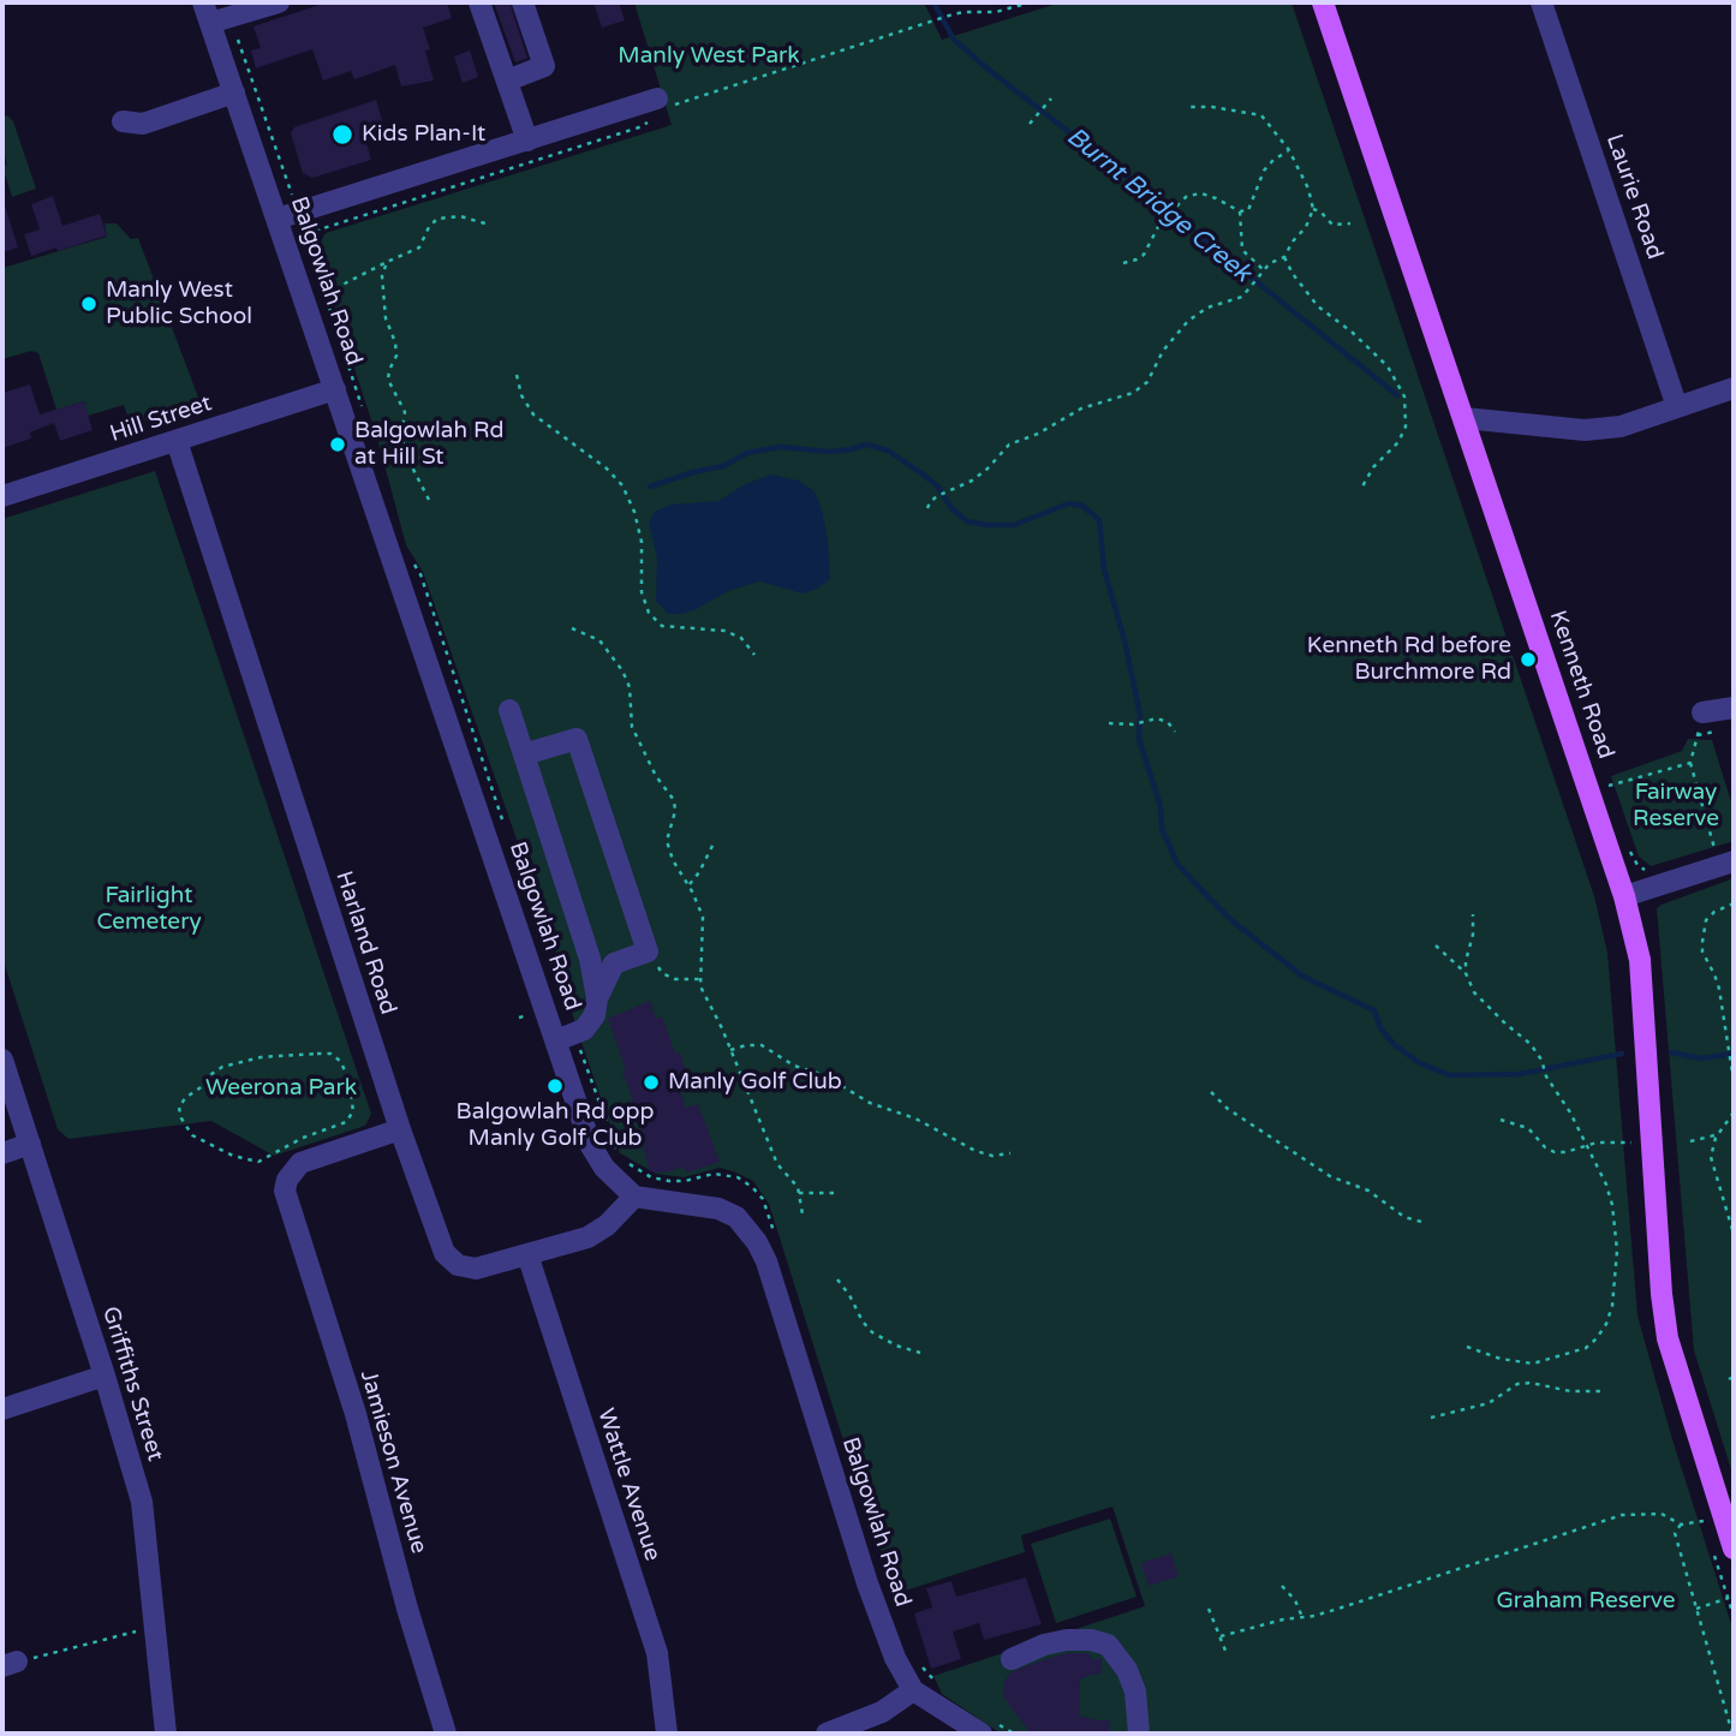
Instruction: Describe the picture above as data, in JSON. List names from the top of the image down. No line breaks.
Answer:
{"streets":{"main road":["Kenneth Road"],"street":["Laurie Road","Balgowlah Road","Hill Street","Harland Road","Griffiths Street","Jamieson Avenue","Wattle Avenue"]},"crossings":[["Balgowlah Road","Hill Street"],["Balgowlah Road","Harland Road"],["Hill Street","Harland Road"],["Harland Road","Jamieson Avenue"],["Harland Road","Wattle Avenue"]],"water":["Burnt Bridge Creek"],"parks":["Manly West Park","Fairway Reserve","Fairlight Cemetery","Weerona Park","Graham Reserve"],"places":["Kids Plan-It","Manly West Public School","Balgowlah Rd at Hill St","Kenneth Rd before Burchmore Rd","Manly Golf Club","Balgowlah Rd opp Manly Golf Club"]}
